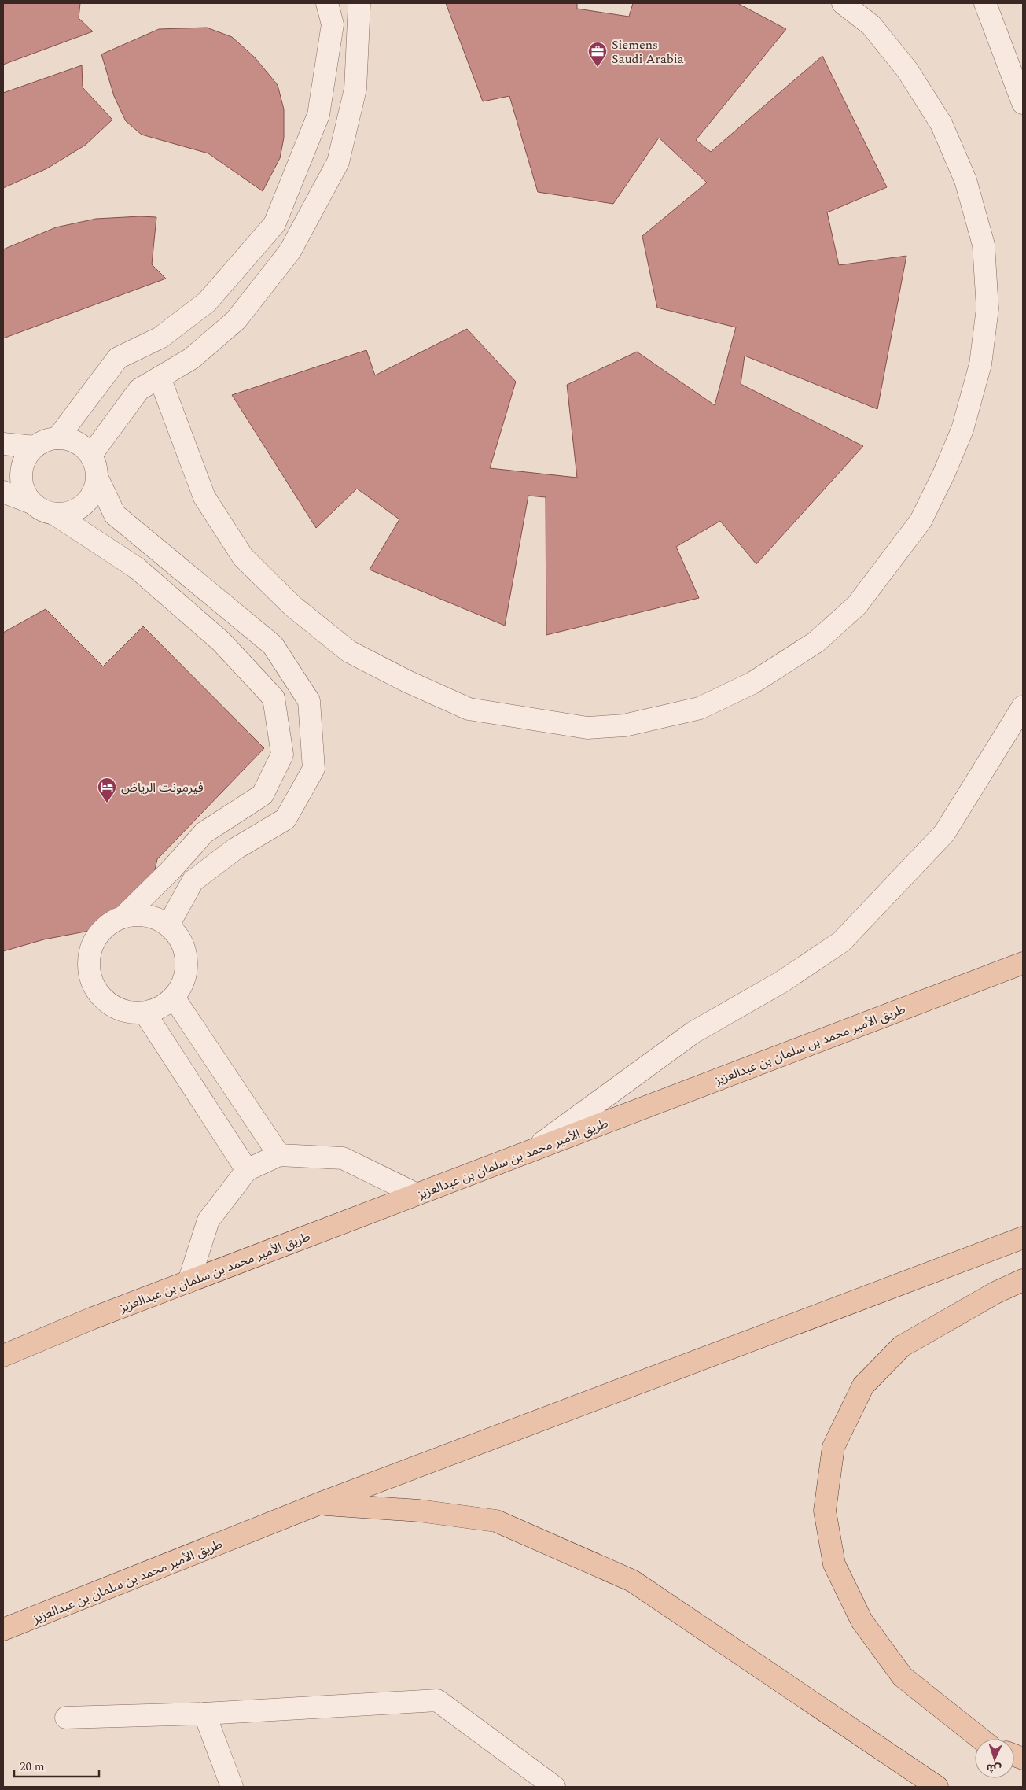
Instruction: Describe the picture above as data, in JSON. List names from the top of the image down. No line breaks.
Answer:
{"streets":{"main road":["طريق الأمير محمد بن سلمان بن عبدالعزيز"]},"places":{"office":["Siemens Saudi Arabia"],"hotel":["فيرمونت الرياض"]},"scale_bar":"20 m","north":"bottom"}
